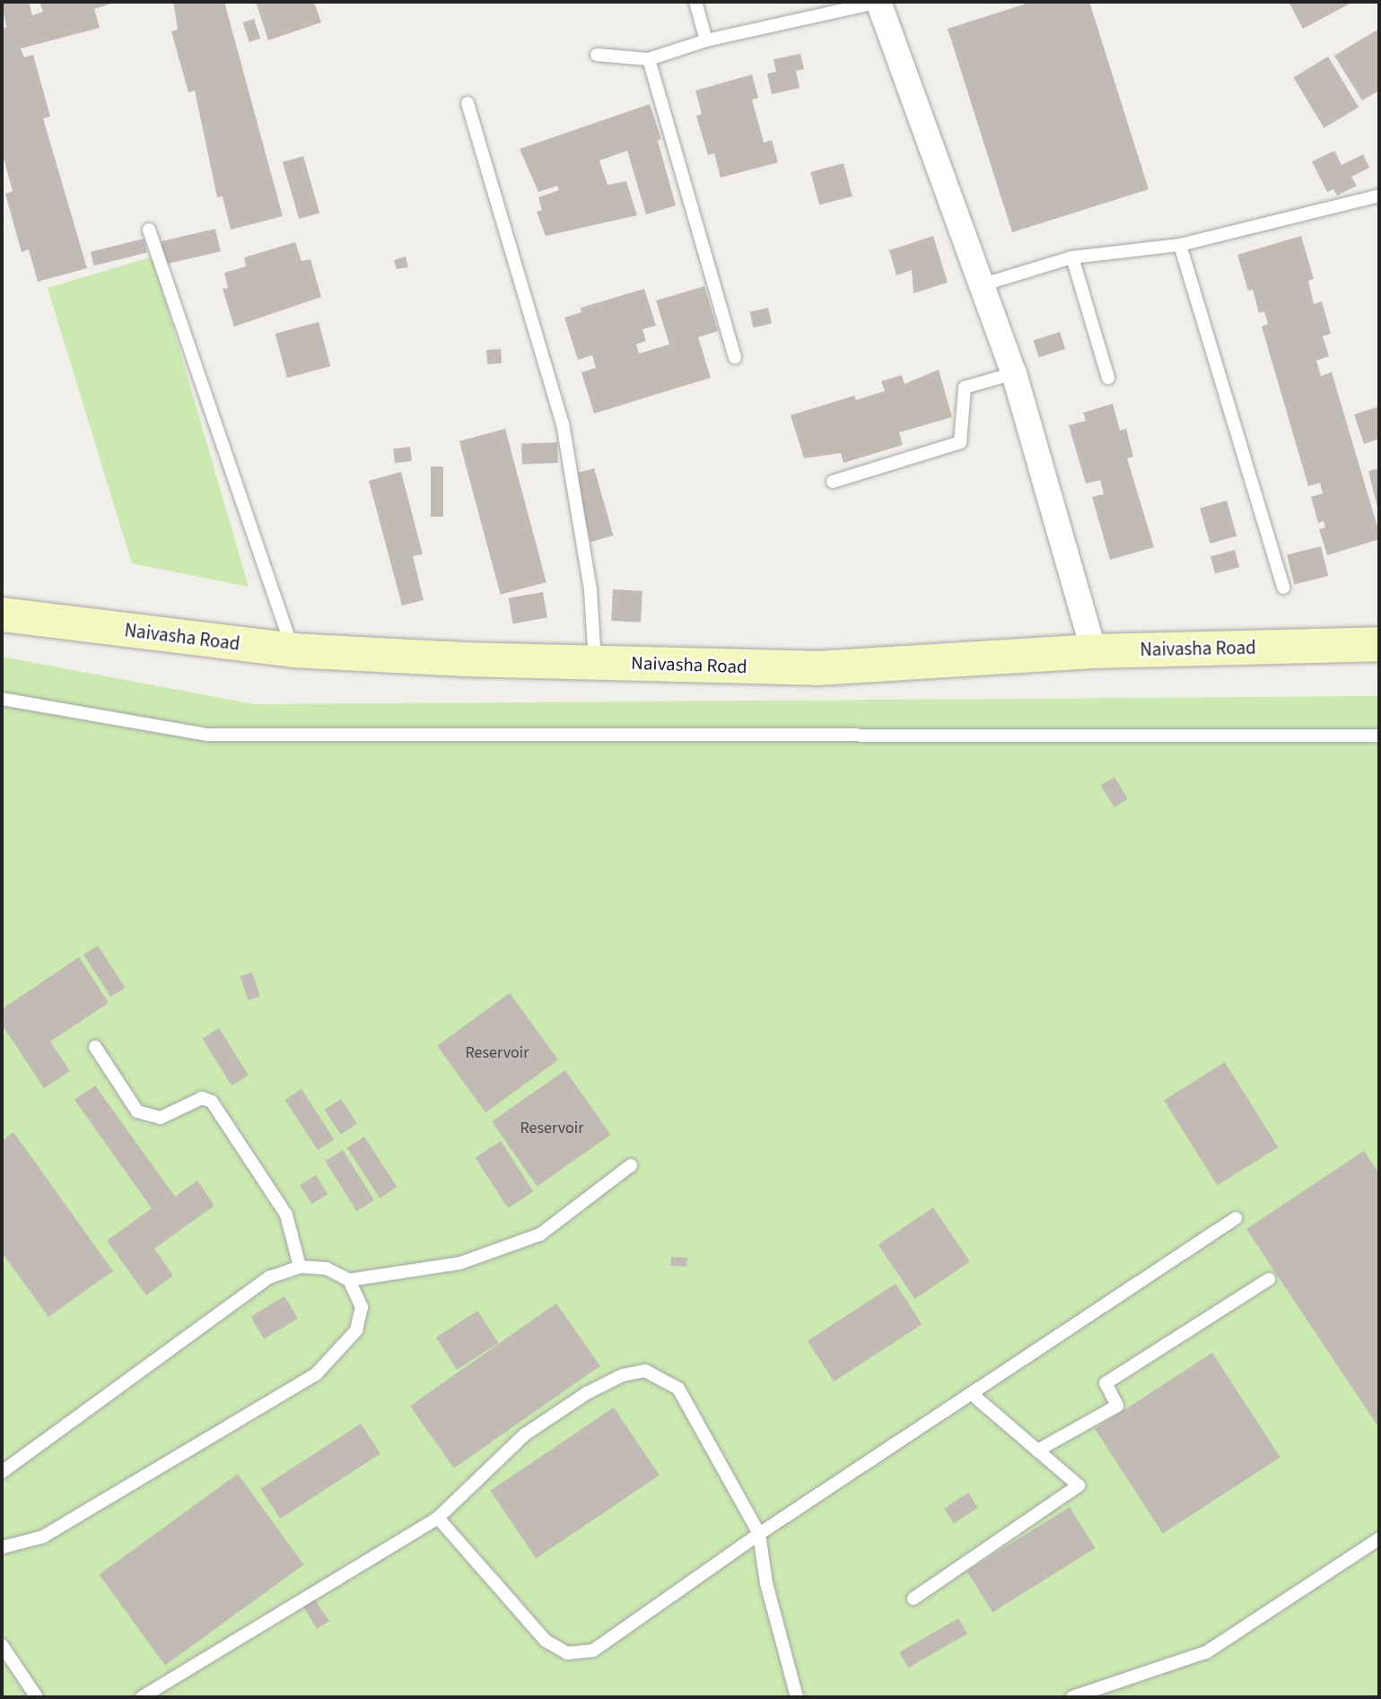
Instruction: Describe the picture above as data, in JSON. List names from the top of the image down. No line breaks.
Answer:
{"streets":{"main road":["Naivasha Road"]},"house_numbers":["Reservoir","Reservoir"]}
